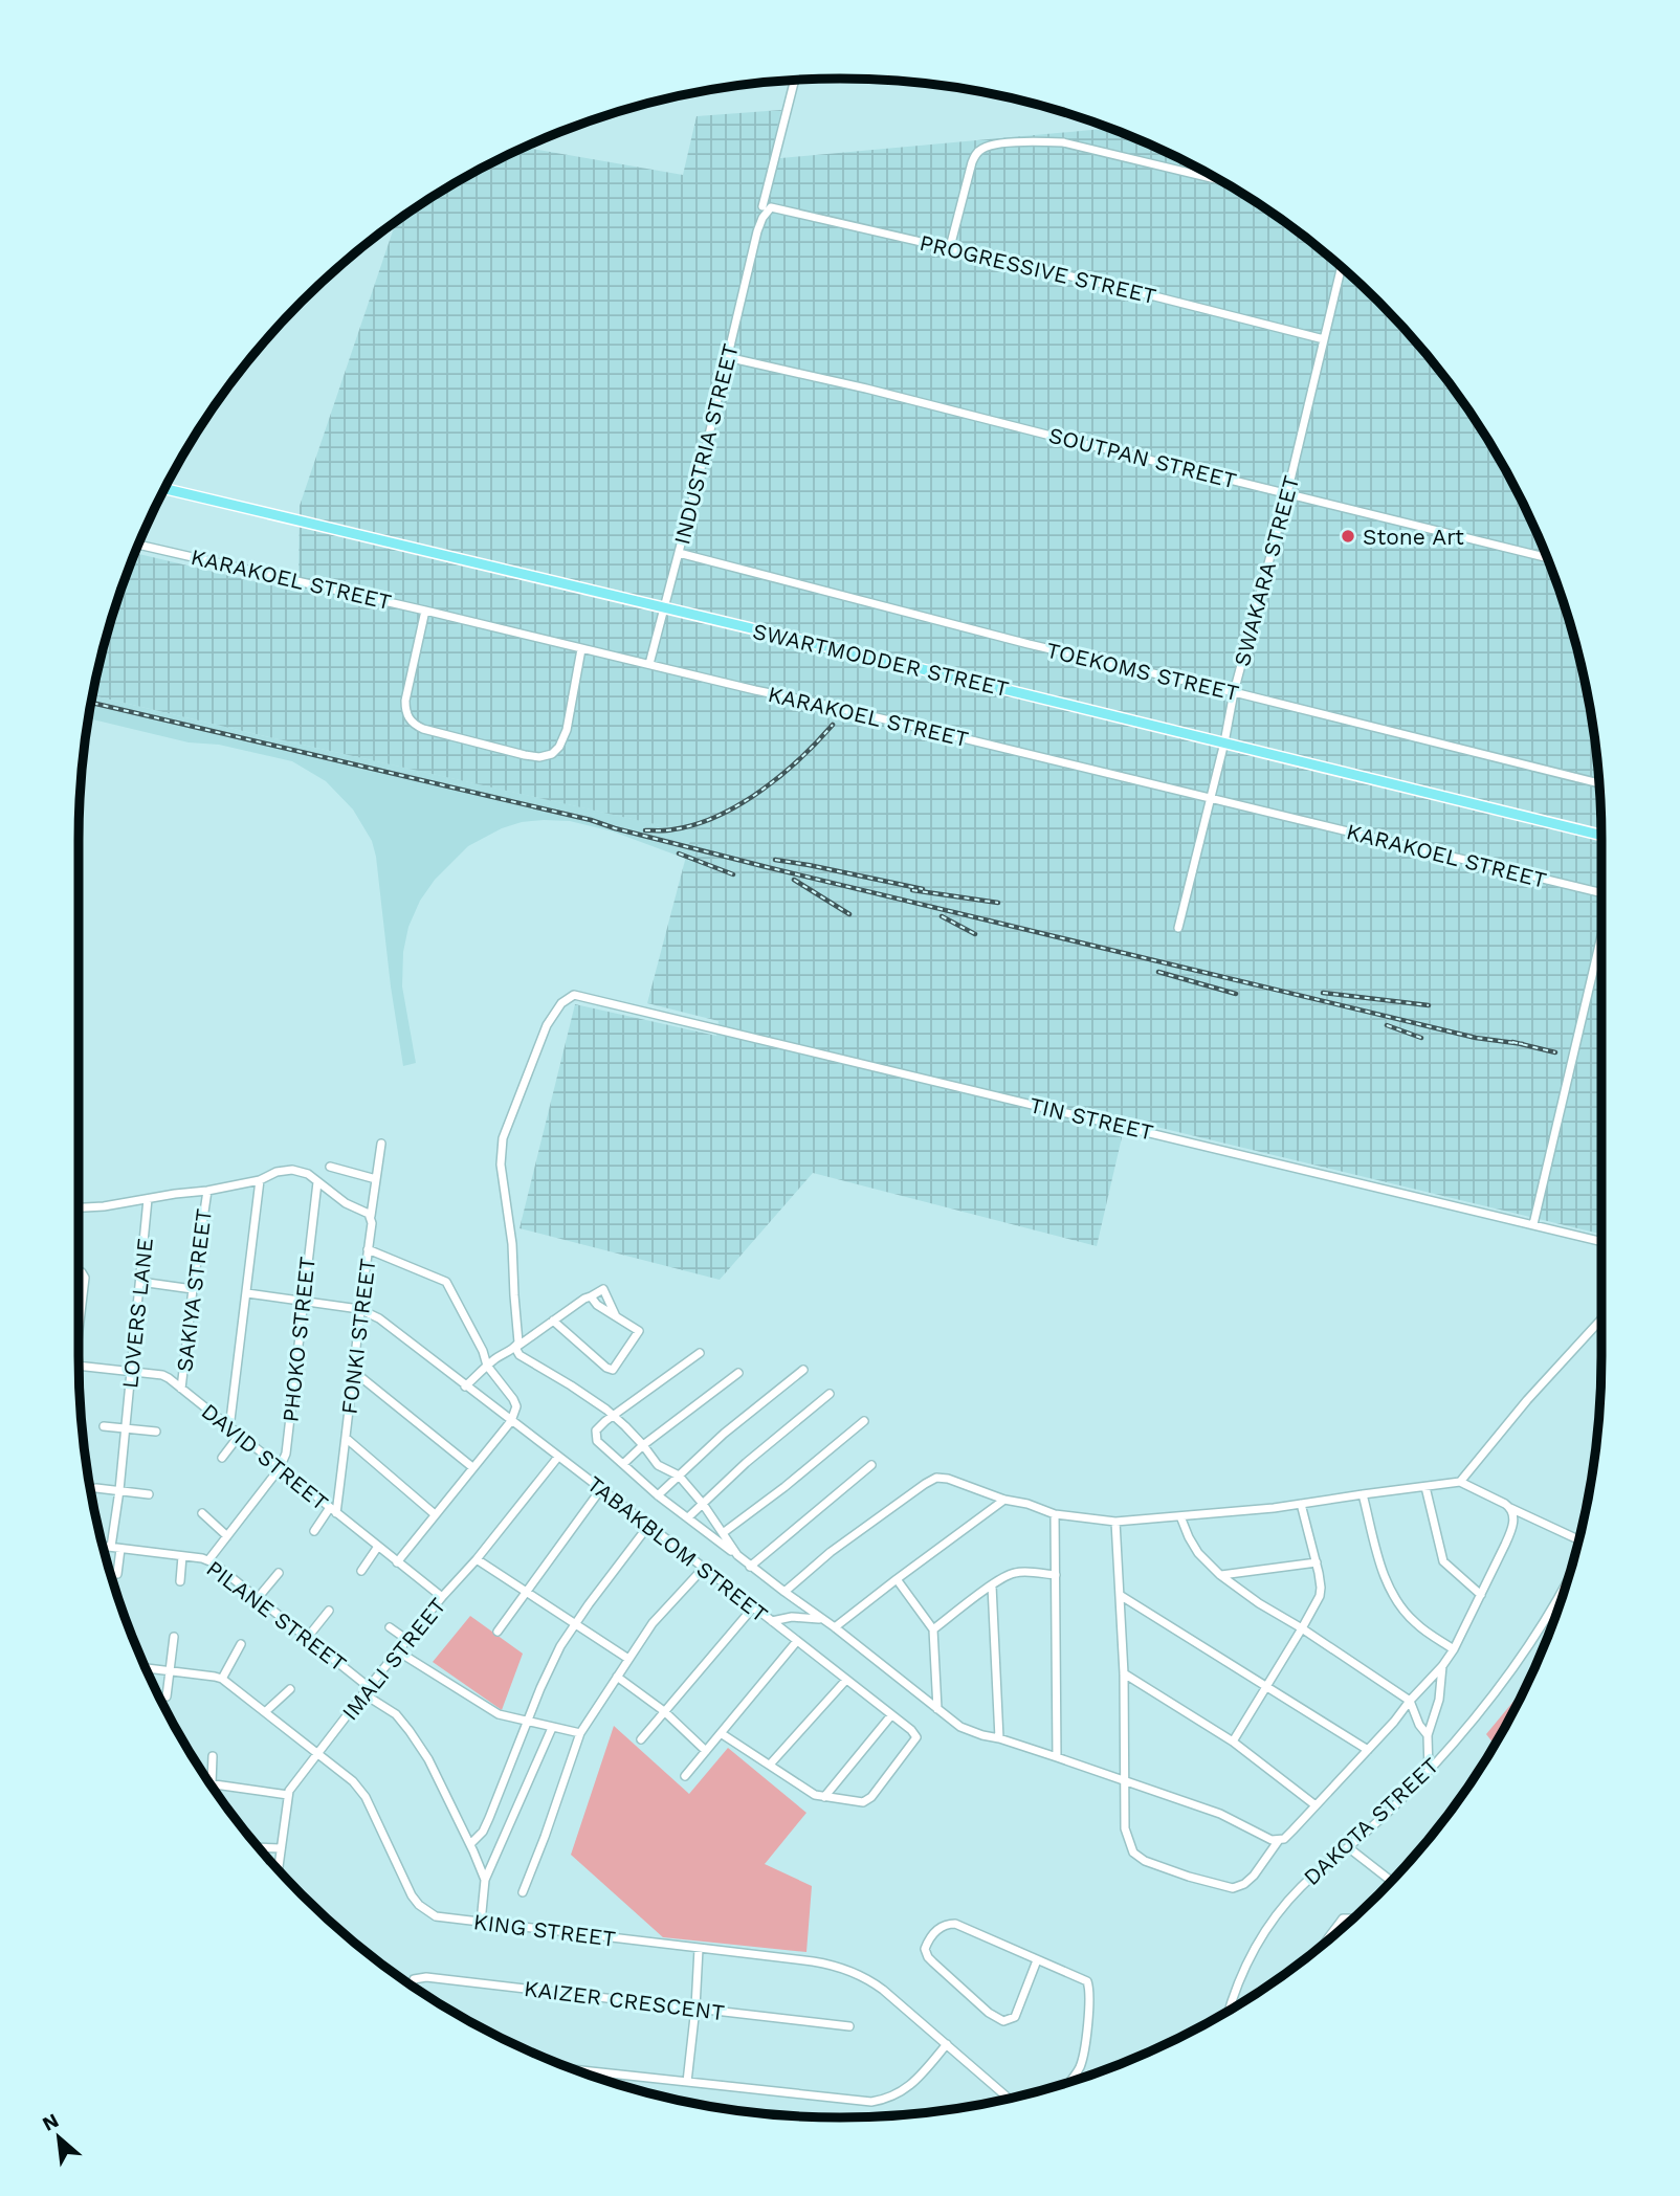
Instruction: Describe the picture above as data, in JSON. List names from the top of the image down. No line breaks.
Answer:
{"streets":{"main road":["SWARTMODDER STREET"],"street":["PROGRESSIVE STREET","INDUSTRIA STREET","SOUTPAN STREET","SWAKARA STREET","KARAKOEL STREET","TOEKOMS STREET","TIN STREET","SAKIYA STREET","LOVERS LANE","FONKI STREET","PHOKO STREET","DAVID STREET","TABAKBLOM STREET","PILANE STREET","IMALI STREET","DAKOTA STREET","KING STREET","KAIZER CRESCENT"]},"crossings":[["PROGRESSIVE STREET","INDUSTRIA STREET"],["PROGRESSIVE STREET","SWAKARA STREET"],["INDUSTRIA STREET","SOUTPAN STREET"],["INDUSTRIA STREET","KARAKOEL STREET"],["INDUSTRIA STREET","SWARTMODDER STREET"],["INDUSTRIA STREET","TOEKOMS STREET"],["SOUTPAN STREET","SWAKARA STREET"],["SWAKARA STREET","KARAKOEL STREET"],["SWAKARA STREET","SWARTMODDER STREET"],["SWAKARA STREET","TOEKOMS STREET"],["SAKIYA STREET","DAVID STREET"],["LOVERS LANE","DAVID STREET"],["LOVERS LANE","PILANE STREET"],["FONKI STREET","DAVID STREET"],["FONKI STREET","TABAKBLOM STREET"],["PHOKO STREET","DAVID STREET"],["PHOKO STREET","PILANE STREET"],["DAVID STREET","IMALI STREET"],["TABAKBLOM STREET","IMALI STREET"],["PILANE STREET","IMALI STREET"],["IMALI STREET","KING STREET"]],"places":["Stone Art"],"north":"top left"}
